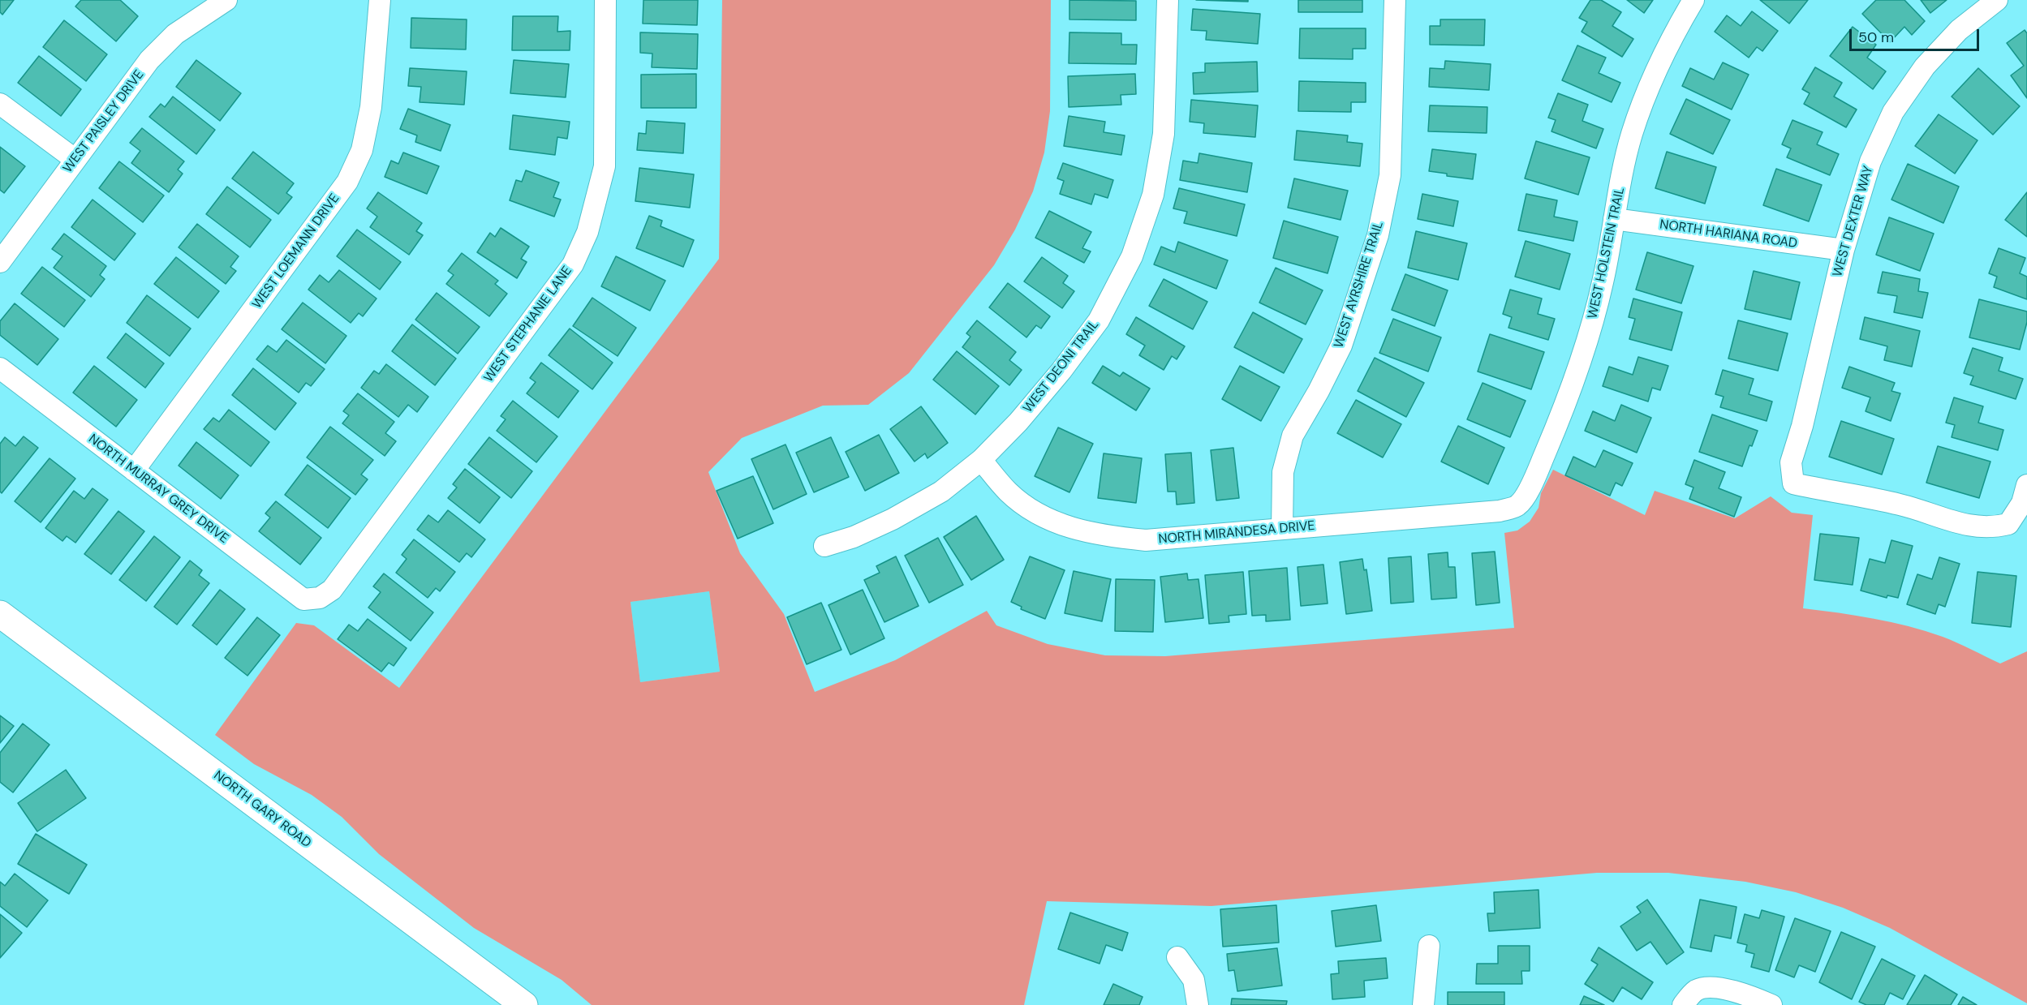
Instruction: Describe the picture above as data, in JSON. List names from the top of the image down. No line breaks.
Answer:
{"streets":{"main road":["NORTH GARY ROAD"],"street":["WEST PAISLEY DRIVE","WEST DEXTER WAY","NORTH HARIANA ROAD","WEST LOEMANN DRIVE","WEST HOLSTEIN TRAIL","WEST AYRSHIRE TRAIL","WEST STEPHANIE LANE","WEST DEONI TRAIL","NORTH MURRAY GREY DRIVE","NORTH MIRANDESA DRIVE"]},"crossings":[["WEST DEXTER WAY","NORTH HARIANA ROAD"],["NORTH HARIANA ROAD","WEST HOLSTEIN TRAIL"],["WEST LOEMANN DRIVE","NORTH MURRAY GREY DRIVE"],["WEST HOLSTEIN TRAIL","NORTH MIRANDESA DRIVE"],["WEST AYRSHIRE TRAIL","NORTH MIRANDESA DRIVE"],["WEST STEPHANIE LANE","NORTH MURRAY GREY DRIVE"],["WEST DEONI TRAIL","NORTH MIRANDESA DRIVE"]],"scale_bar":"50 m"}
